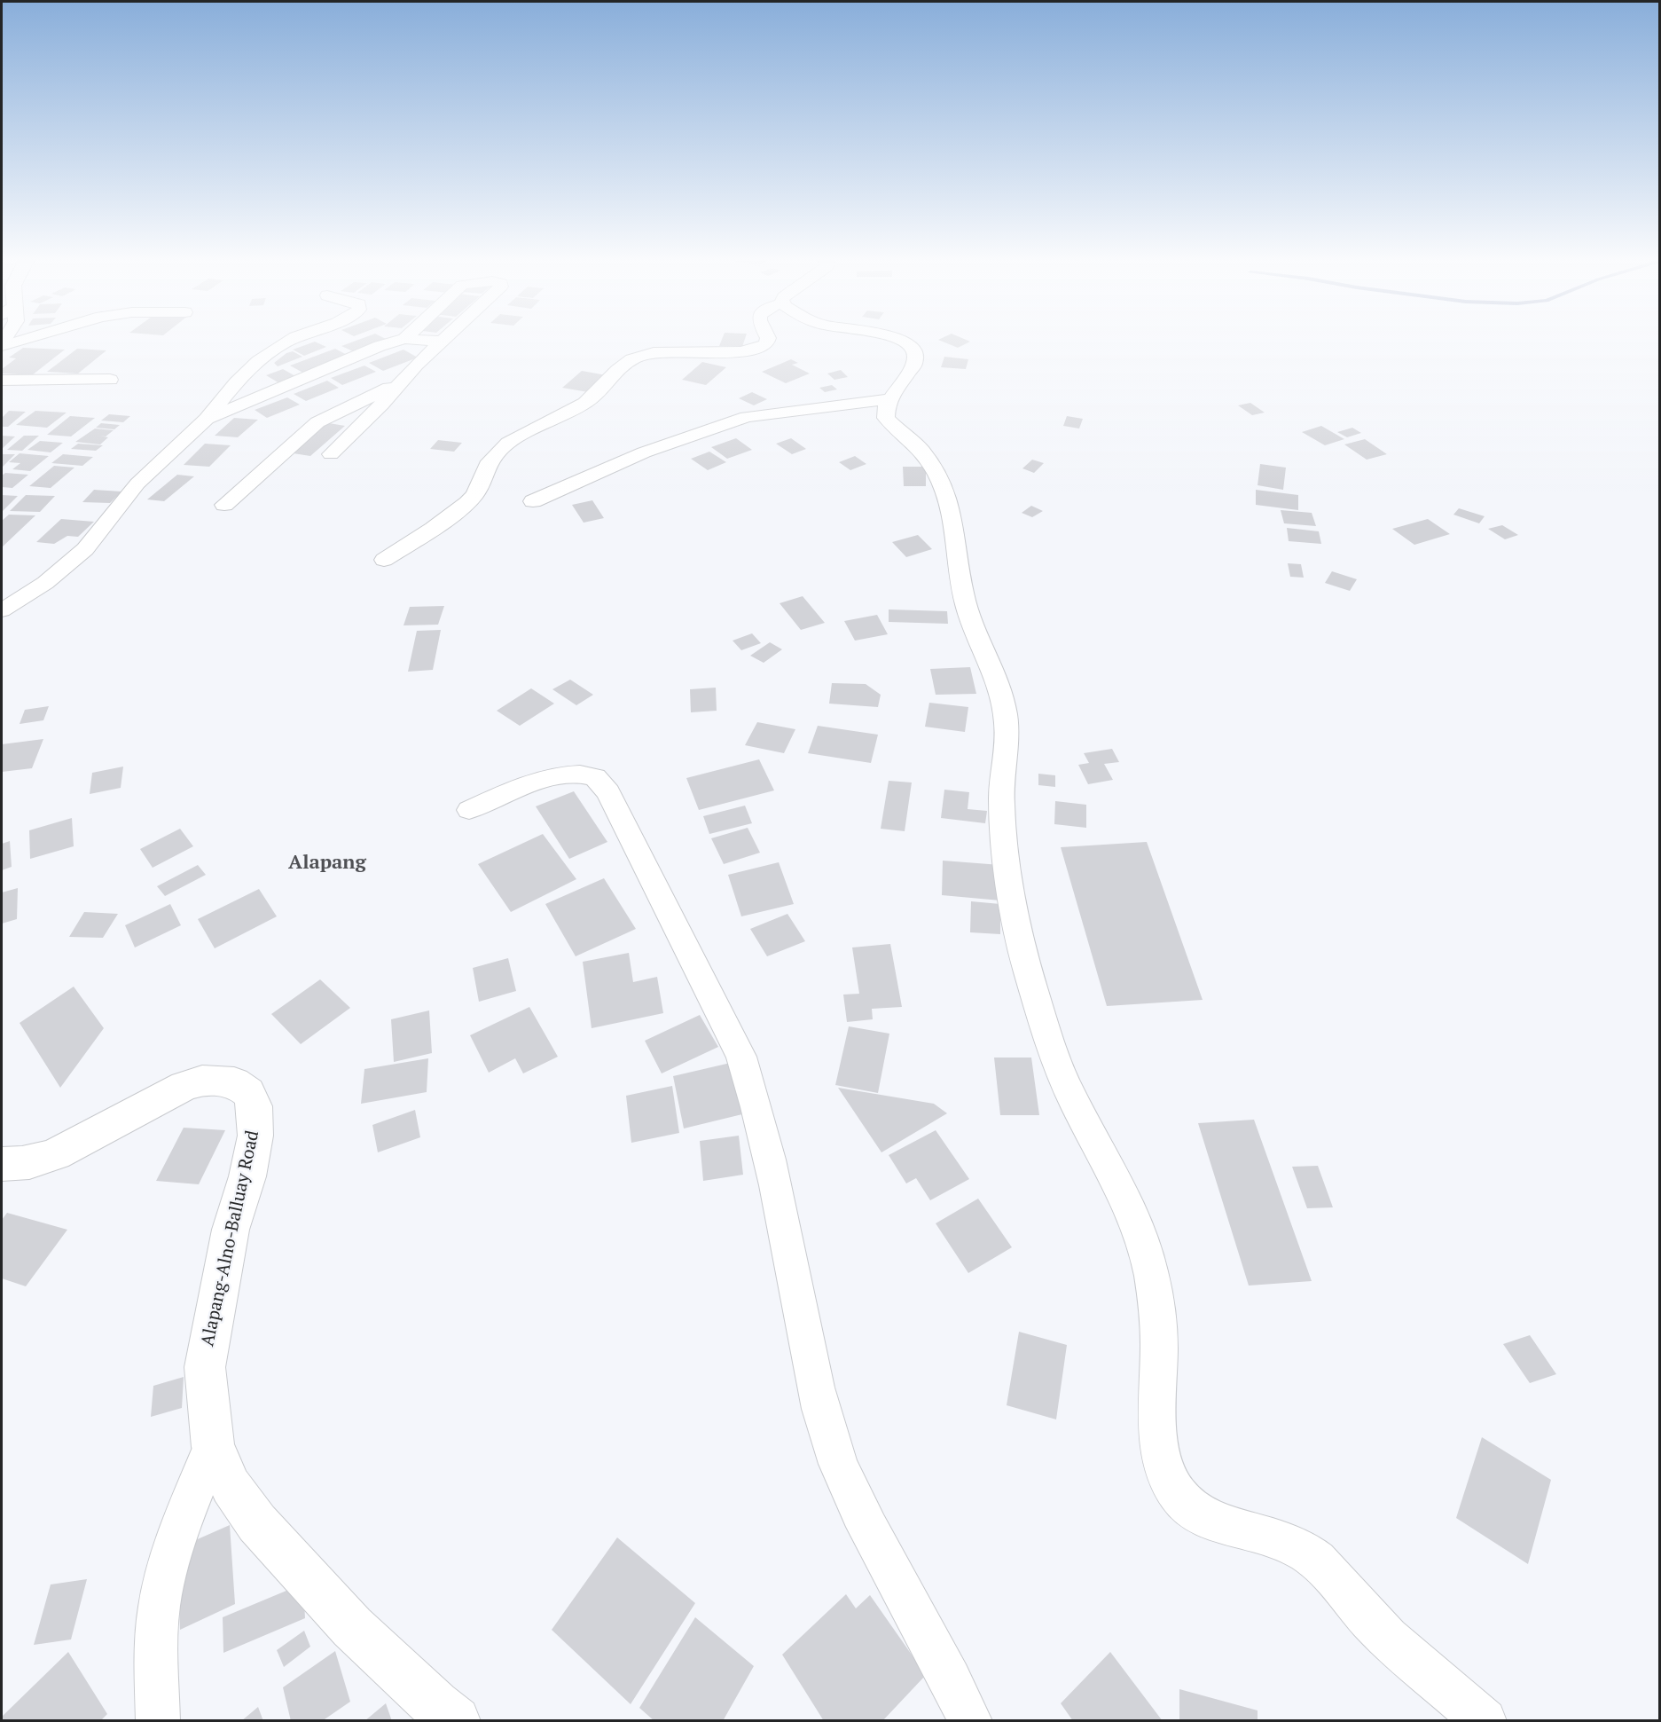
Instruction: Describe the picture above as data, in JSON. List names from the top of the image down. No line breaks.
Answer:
{"streets":{"main road":["Alapang-Alno-Balluay Road"]},"districts":["Alapang"]}
